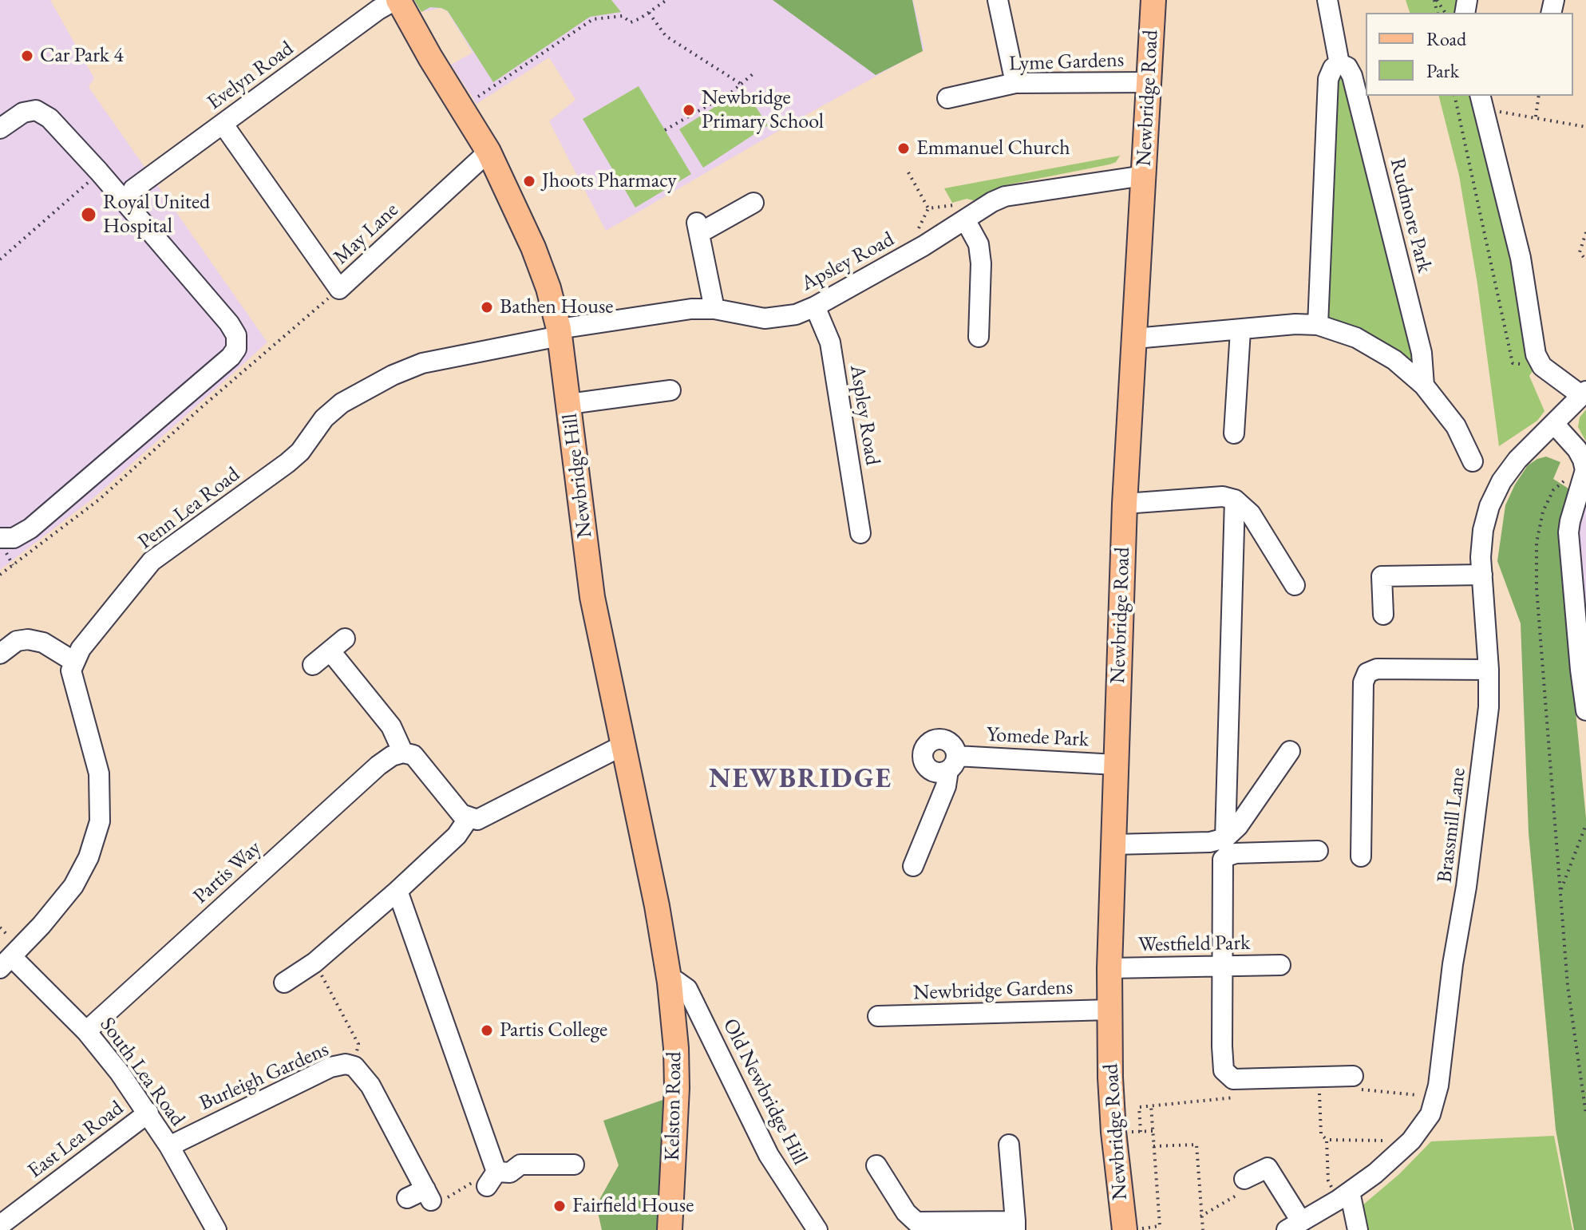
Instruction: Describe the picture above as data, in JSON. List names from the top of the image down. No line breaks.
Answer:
{"streets":{"main road":["Newbridge Road","Newbridge Hill","Kelston Road"],"street":["Lyme Gardens","Evelyn Road","Rudmore Park","May Lane","Apsley Road","Aspley Road","Penn Lea Road","Yomede Park","Brassmill Lane","Partis Way","Westfield Park","Newbridge Gardens","South Lea Road","Burleigh Gardens","Old Newbridge Hill","East Lea Road"]},"crossings":[["Lyme Gardens","Newbridge Road"],["Evelyn Road","May Lane"],["Evelyn Road","Newbridge Hill"],["Newbridge Road","Apsley Road"],["Newbridge Road","Yomede Park"],["Newbridge Road","Westfield Park"],["Newbridge Road","Newbridge Gardens"],["May Lane","Newbridge Hill"],["Apsley Road","Aspley Road"],["Apsley Road","Newbridge Hill"],["Apsley Road","Penn Lea Road"],["Newbridge Hill","Penn Lea Road"],["Newbridge Hill","Old Newbridge Hill"],["Newbridge Hill","Kelston Road"],["Partis Way","South Lea Road"],["South Lea Road","Burleigh Gardens"],["South Lea Road","East Lea Road"],["Old Newbridge Hill","Kelston Road"]],"districts":["NEWBRIDGE"],"places":["Car Park 4","Newbridge Primary School","Emmanuel Church","Jhoots Pharmacy","Royal United Hospital","Bathen House","Partis College","Fairfield House"],"legend":["Road","Park"]}
